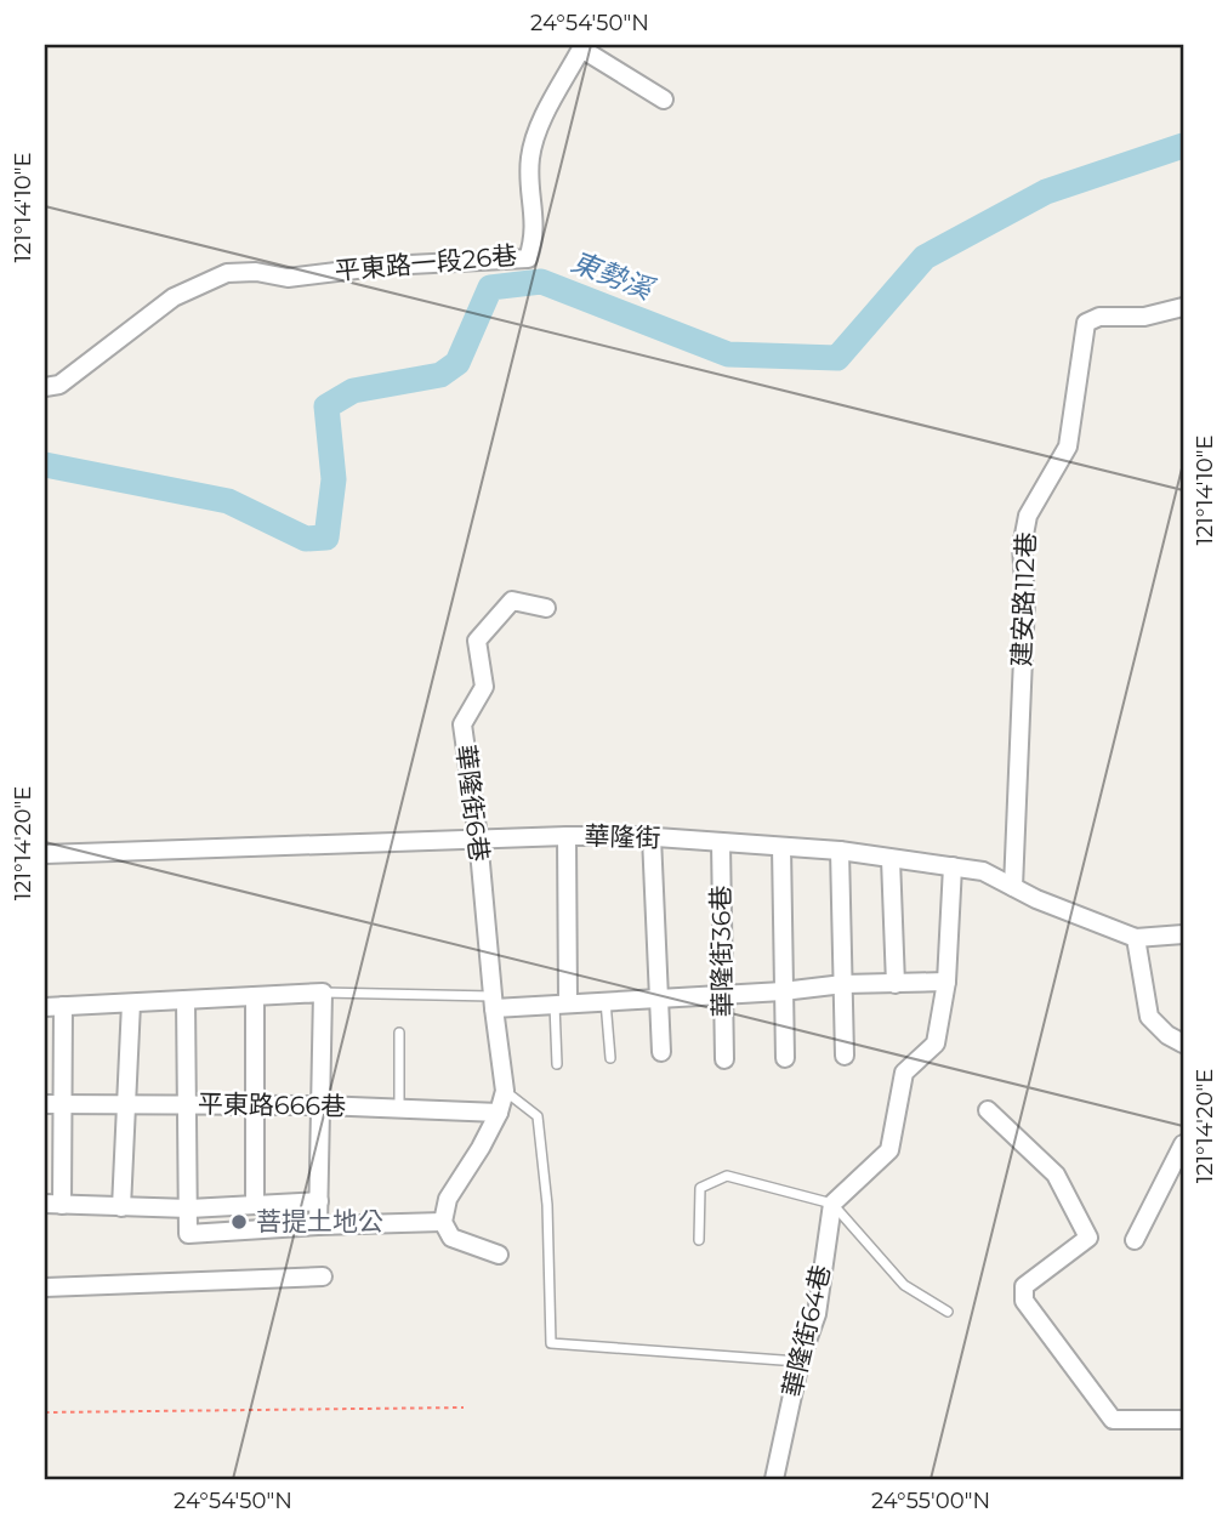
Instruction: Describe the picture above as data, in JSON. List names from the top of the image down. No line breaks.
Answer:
{"streets":{"street":["平東路一段26巷","建安路112巷","華隆街6巷","華隆街","華隆街36巷","平東路666巷","華隆街64巷"]},"crossings":[["建安路112巷","華隆街"],["華隆街6巷","華隆街"],["華隆街","華隆街36巷"]],"water":["東勢溪"],"places":["菩提土地公"],"coordinates":["24°54'50\"N","121°14'10\"E","121°14'20\"E","24°55'00\"N"]}
